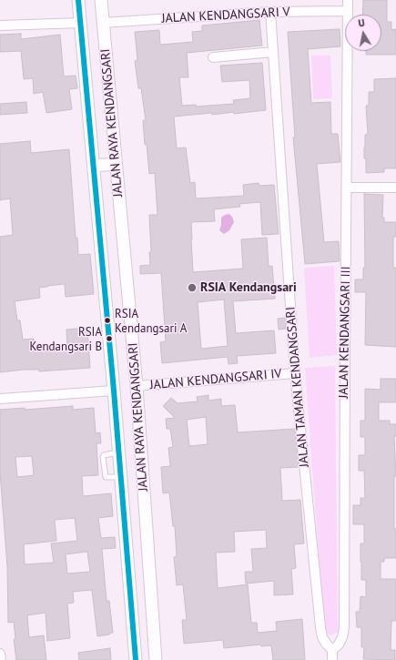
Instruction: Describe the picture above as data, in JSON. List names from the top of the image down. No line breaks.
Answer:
{"streets":{"main road":["JALAN RAYA KENDANGSARI"],"street":["JALAN KENDANGSARI V","JALAN KENDANGSARI III","JALAN KENDANGSARI IV","JALAN TAMAN KENDANGSARI"]},"crossings":[["JALAN KENDANGSARI V","JALAN RAYA KENDANGSARI"],["JALAN KENDANGSARI V","JALAN KENDANGSARI III"],["JALAN KENDANGSARI V","JALAN TAMAN KENDANGSARI"],["JALAN RAYA KENDANGSARI","JALAN KENDANGSARI IV"],["JALAN KENDANGSARI III","JALAN TAMAN KENDANGSARI"],["JALAN KENDANGSARI IV","JALAN TAMAN KENDANGSARI"]],"places":["RSIA Kendangsari","RSIA Kendangsari A","RSIA Kendangsari B"],"north":"top"}
